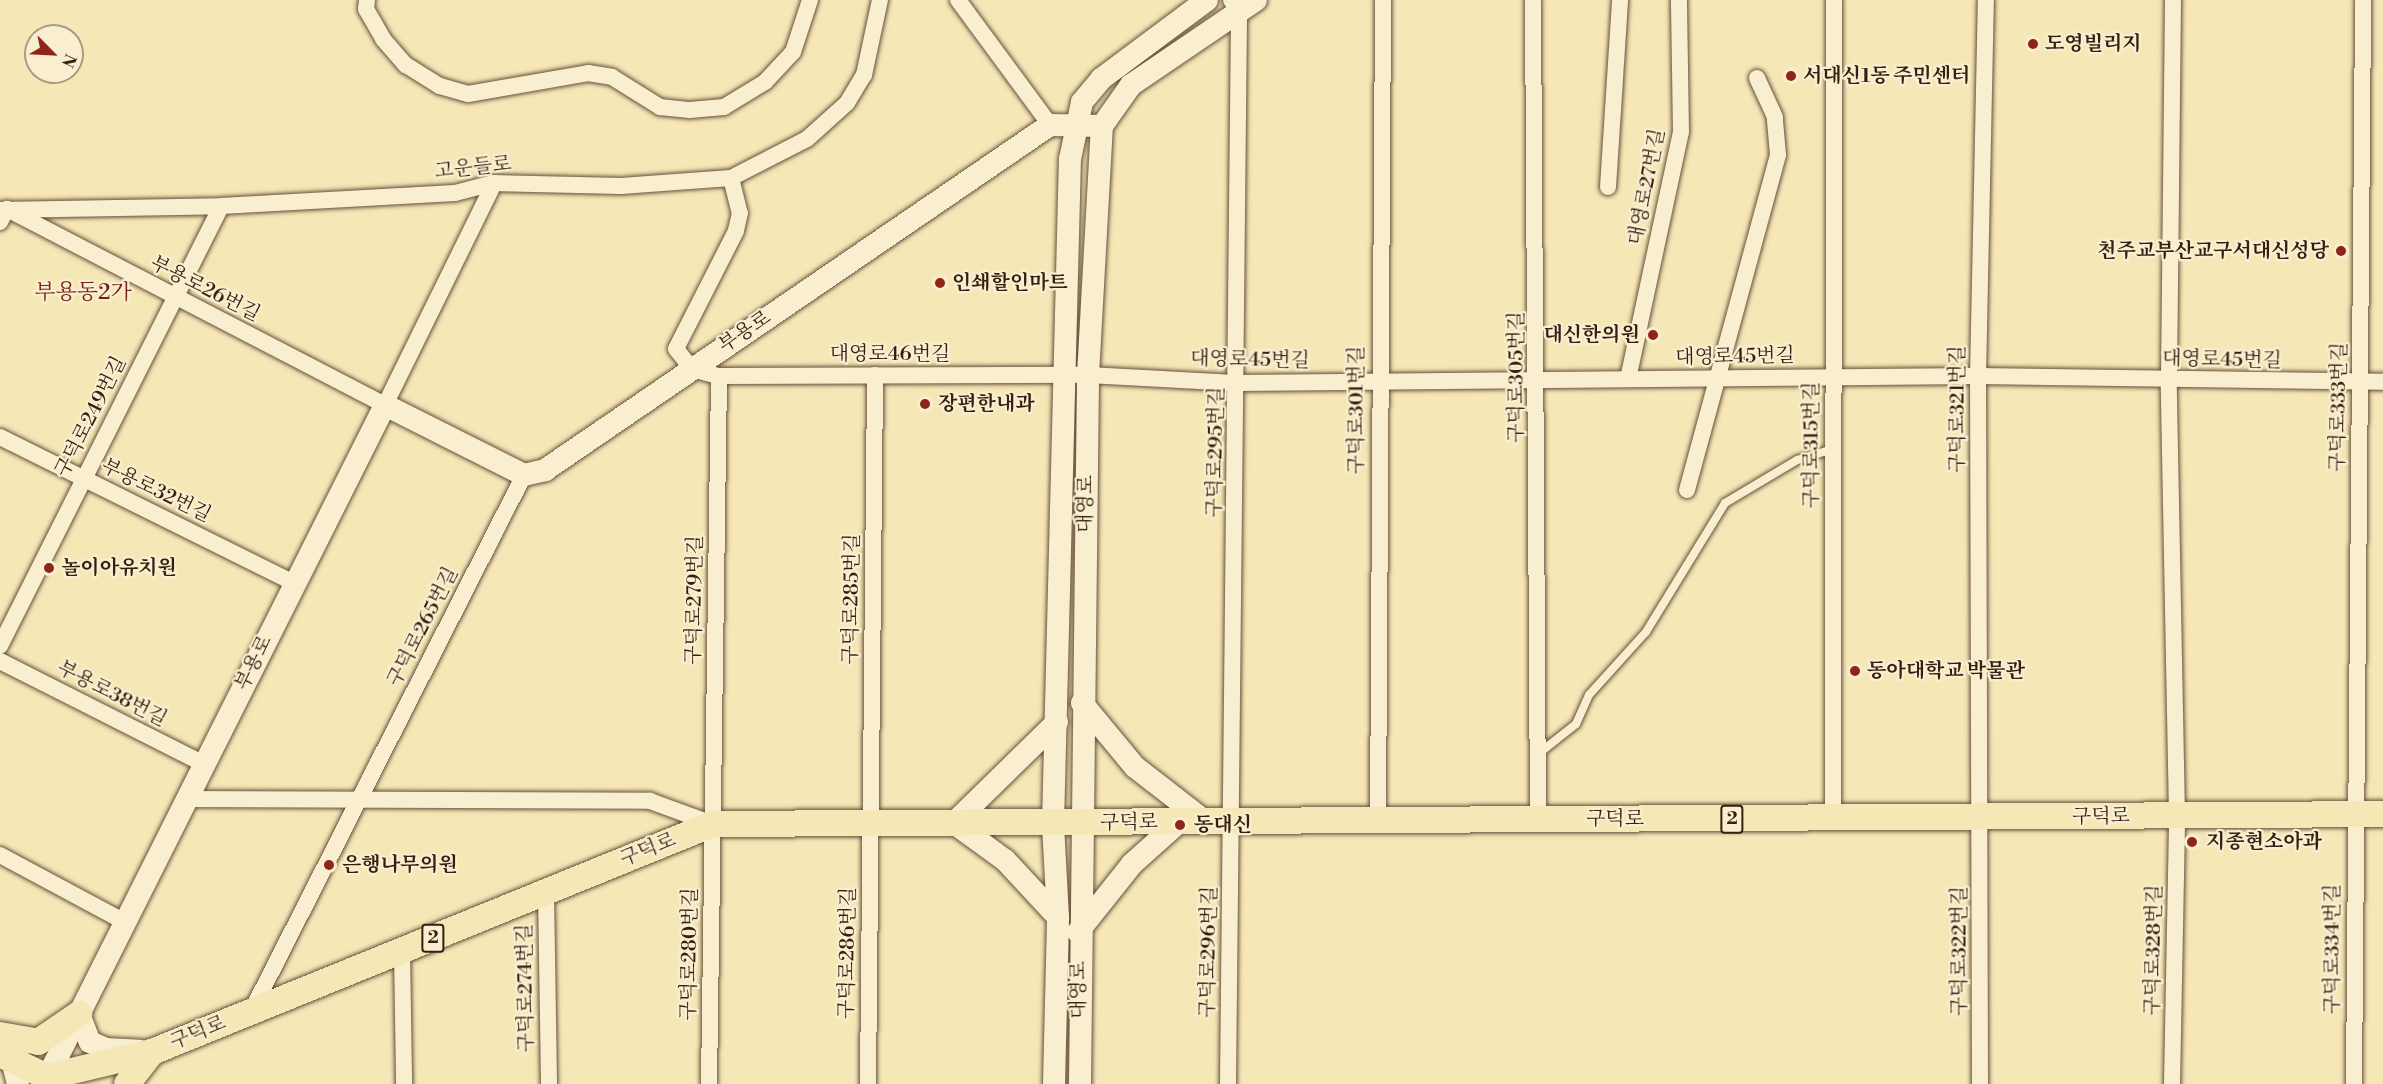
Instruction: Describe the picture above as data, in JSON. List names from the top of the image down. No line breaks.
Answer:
{"streets":{"main road":["부용로","대영로","구덕로","2"],"street":["고운들로","대영로27번길","부용로26번길","대영로46번길","대영로45번길","구덕로305번길","구덕로333번길","구덕로321번길","구덕로301번길","구덕로249번길","구덕로315번길","구덕로295번길","부용로32번길","구덕로285번길","구덕로279번길","구덕로265번길","부용로38번길","구덕로334번길","구덕로328번길","구덕로322번길","구덕로296번길","구덕로286번길","구덕로280번길","구덕로274번길"]},"crossings":[["고운들로","부용로26번길"],["고운들로","부용로"],["고운들로","구덕로249번길"],["대영로27번길","대영로45번길"],["부용로26번길","부용로"],["부용로26번길","구덕로249번길"],["부용로","대영로46번길"],["부용로","부용로32번길"],["부용로","구덕로265번길"],["부용로","부용로38번길"],["부용로","구덕로"],["대영로46번길","대영로45번길"],["대영로46번길","대영로"],["대영로46번길","구덕로285번길"],["대영로46번길","구덕로279번길"],["대영로45번길","구덕로305번길"],["대영로45번길","구덕로333번길"],["대영로45번길","구덕로321번길"],["대영로45번길","구덕로301번길"],["대영로45번길","구덕로315번길"],["대영로45번길","구덕로295번길"],["대영로45번길","대영로"],["대영로45번길","구덕로328번길"],["구덕로305번길","구덕로"],["구덕로333번길","구덕로"],["구덕로333번길","구덕로334번길"],["구덕로321번길","구덕로"],["구덕로321번길","구덕로322번길"],["구덕로301번길","구덕로"],["구덕로249번길","부용로32번길"],["구덕로315번길","구덕로"],["구덕로295번길","구덕로"],["구덕로295번길","구덕로296번길"],["대영로","구덕로"],["구덕로285번길","구덕로"],["구덕로285번길","구덕로286번길"],["구덕로279번길","구덕로"],["구덕로279번길","구덕로280번길"],["구덕로265번길","구덕로"],["구덕로","구덕로334번길"],["구덕로","구덕로328번길"],["구덕로","구덕로322번길"],["구덕로","구덕로296번길"],["구덕로","구덕로286번길"],["구덕로","구덕로280번길"],["구덕로","구덕로274번길"]],"districts":["부용동2가"],"places":["도영빌리지","서대신1동 주민센터","천주교부산교구서대신성당","인쇄할인마트","대신한의원","장편한내과","놀이아유치원","동아대학교 박물관","동대신","지종현소아과","은행나무의원"],"north":"bottom right"}
